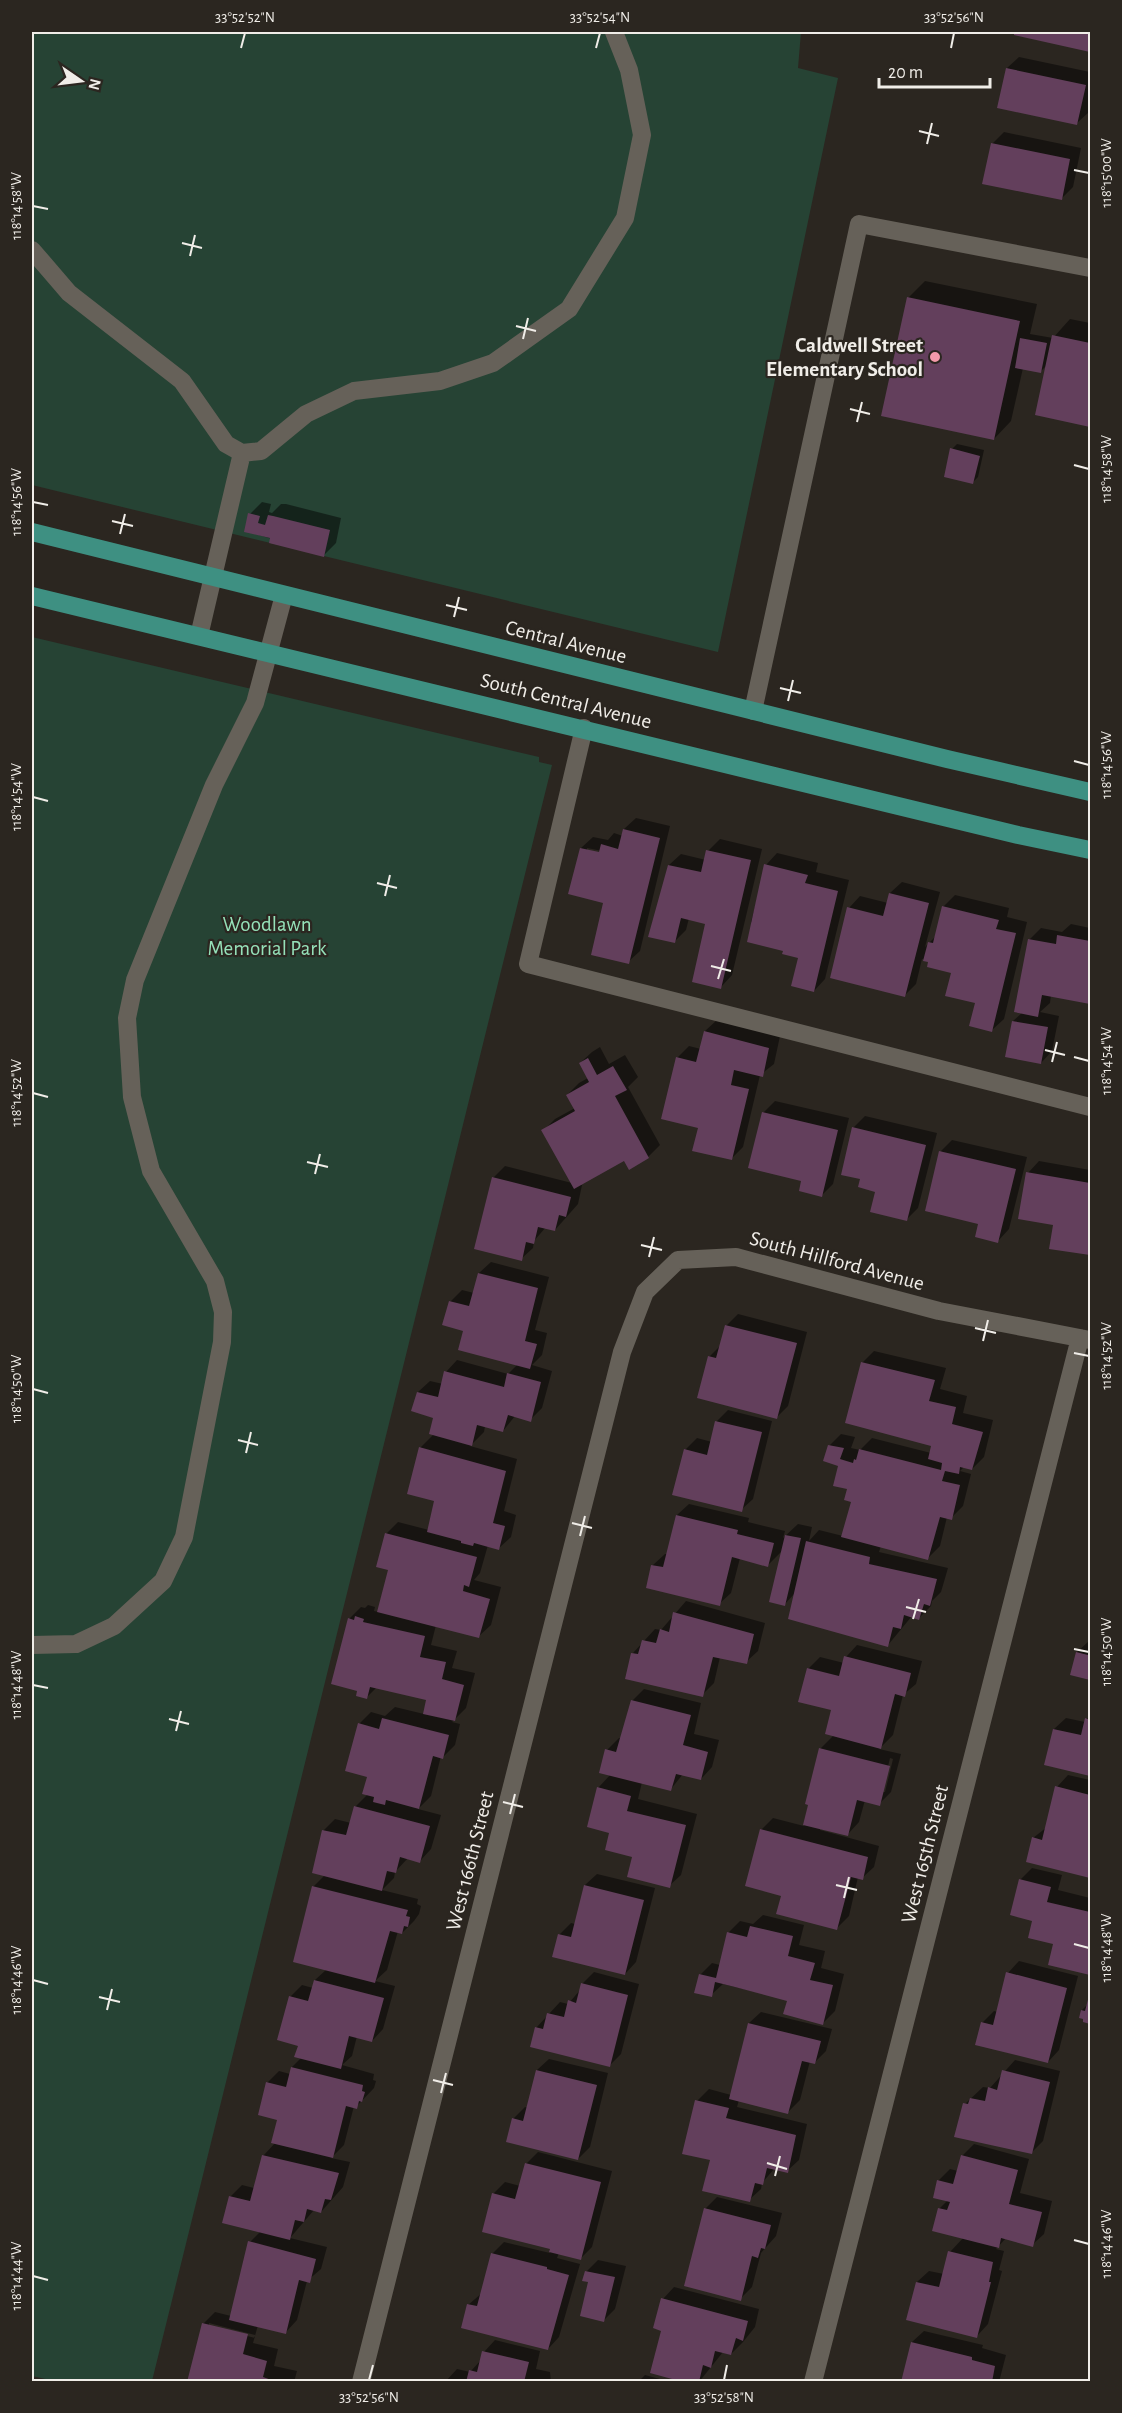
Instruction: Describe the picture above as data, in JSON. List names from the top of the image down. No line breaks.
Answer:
{"streets":{"main road":["Central Avenue","South Central Avenue"],"street":["South Hillford Avenue","West 165th Street","West 166th Street"]},"crossings":[["South Hillford Avenue","West 165th Street"],["South Hillford Avenue","West 166th Street"]],"parks":["Woodlawn Memorial Park"],"places":["Caldwell Street Elementary School"],"scale_bar":"20 m","north":"right","coordinates":["33°52'52\"N","33°52'54\"N","33°52'56\"N","118°15'00\"W","118°14'58\"W","118°14'56\"W","118°14'54\"W","118°14'52\"W","118°14'50\"W","118°14'48\"W","118°14'46\"W","118°14'44\"W","33°52'58\"N"]}
